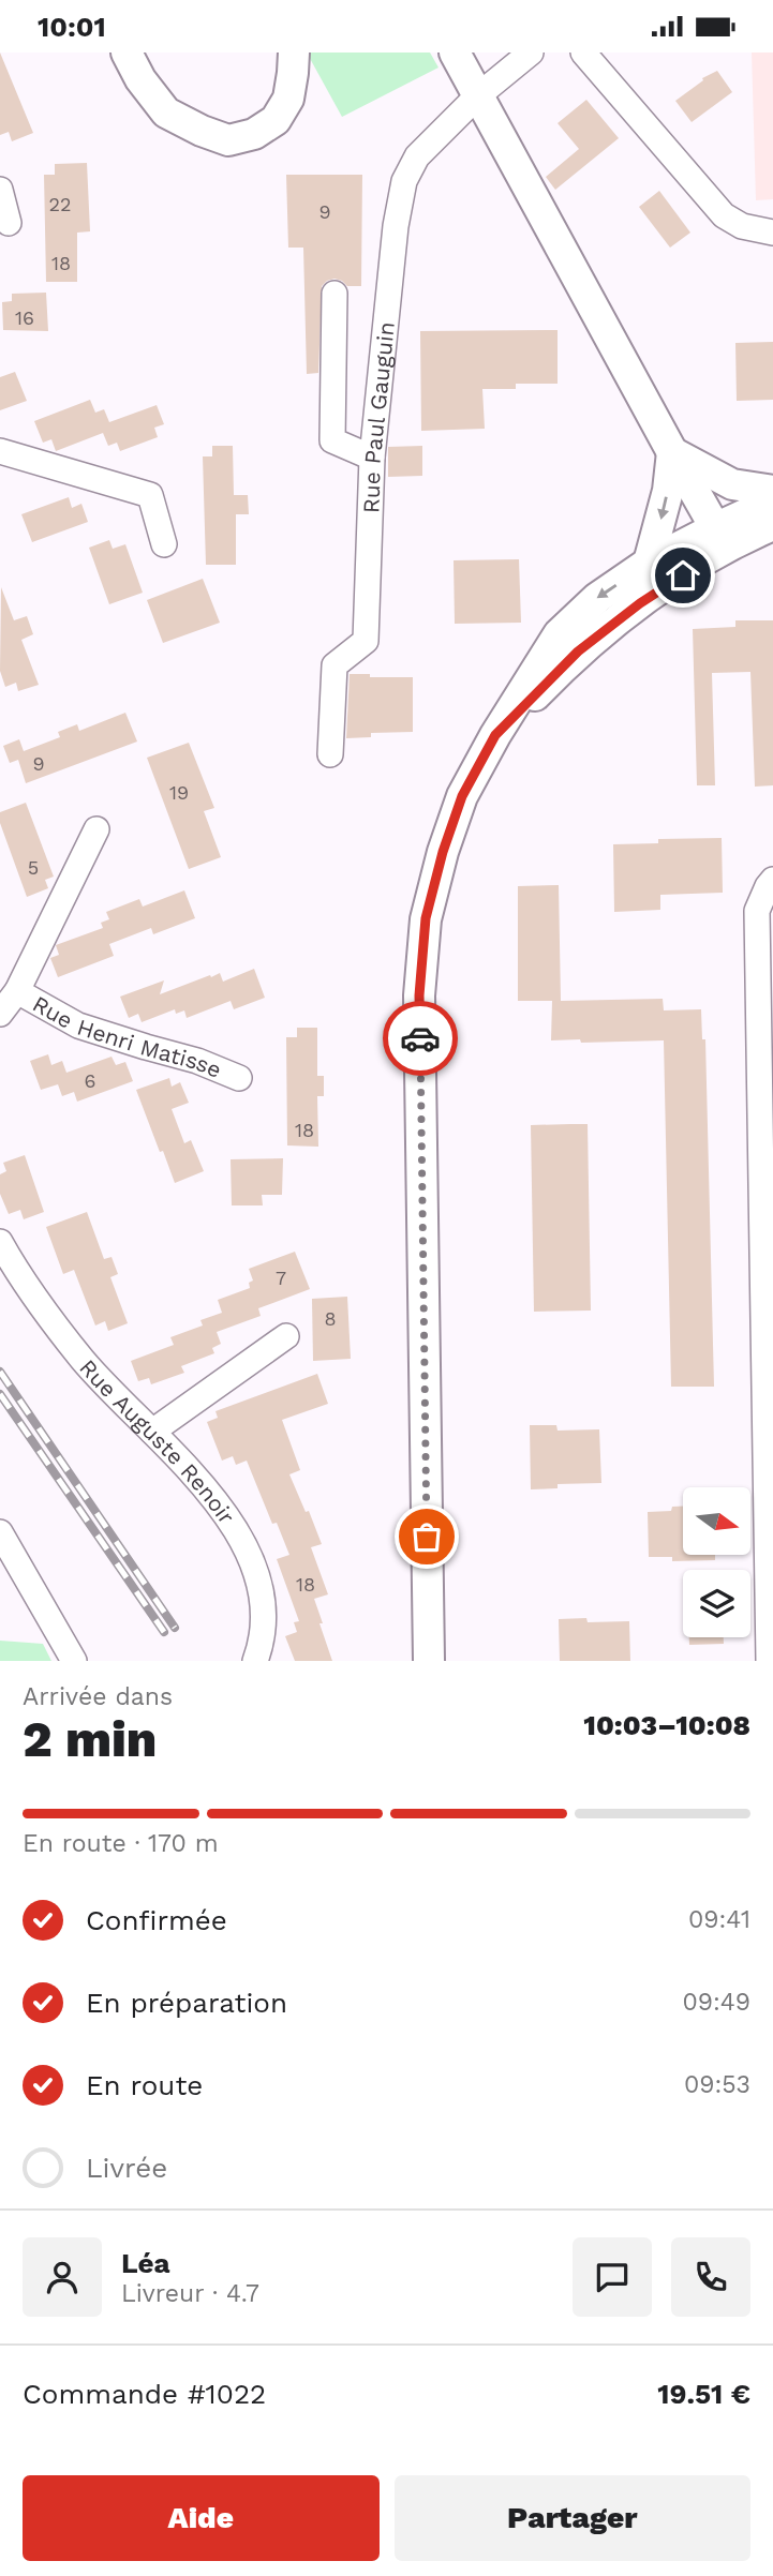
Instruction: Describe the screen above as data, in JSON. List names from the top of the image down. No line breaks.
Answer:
{"streets":{"street":["Rue Paul Gauguin","Rue Henri Matisse","Rue Auguste Renoir"]},"house_numbers":["22","9","18","16","9","19","5","6","18","7","8","18"],"north":"right","page":{"status":"10:01","heading":["2 min","Arrivée dans","10:03–10:08"],"panel":["Léa","Livreur · 4.7","Commande #1022","19.51 €"],"bar":"En route · 170 m","list":[["Confirmée","09:41"],["En préparation","09:49"],["En route","09:53"],"Livrée"],"buttons":["Aide","Partager"]}}
